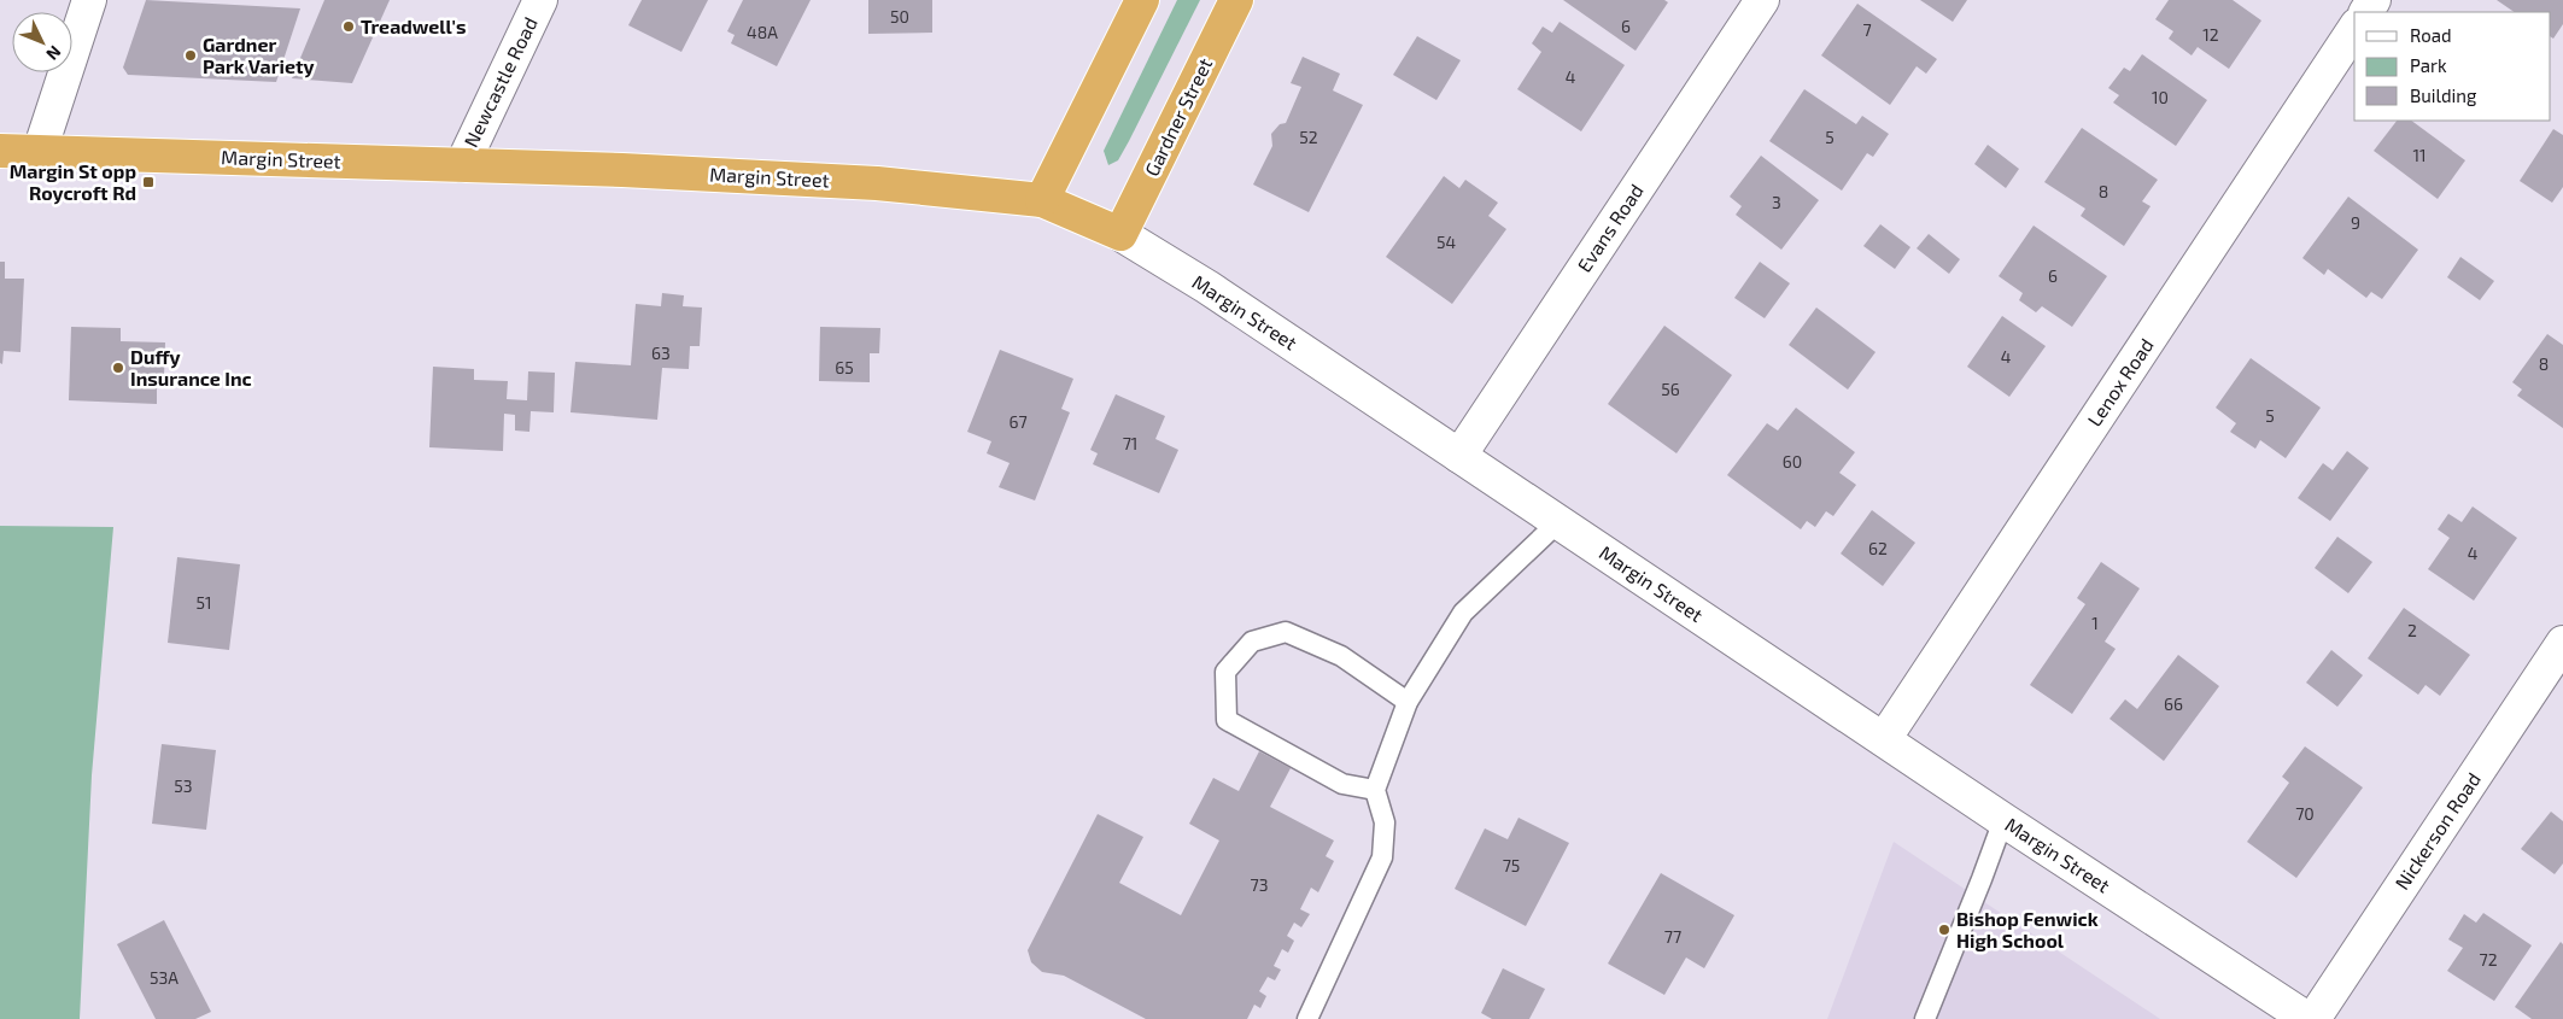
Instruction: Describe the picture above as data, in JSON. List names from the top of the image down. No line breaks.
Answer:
{"streets":{"highway":["Gardner Street","Margin Street"],"street":["Newcastle Road","Evans Road","Lenox Road","Nickerson Road"]},"crossings":[["Newcastle Road","Margin Street"],["Gardner Street","Margin Street"],["Margin Street","Evans Road"],["Margin Street","Lenox Road"]],"places":{"other":["Treadwell's","Gardner Park Variety","Duffy Insurance Inc","Bishop Fenwick High School"],"transit":["Margin St opp Roycroft Rd"]},"house_numbers":["50","6","7","48A","12","4","10","52","5","11","8","3","9","54","6","63","4","8","65","56","5","67","71","60","62","4","51","1","2","66","53","70","75","73","77","72","53A"],"legend":["Road","Park","Building"],"north":"bottom right"}
